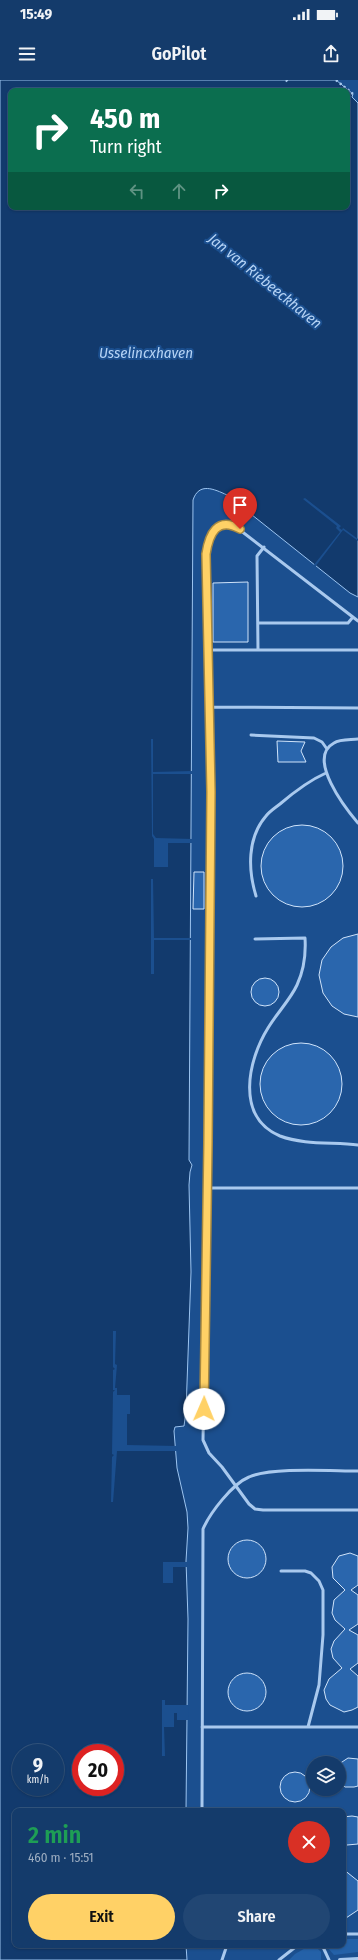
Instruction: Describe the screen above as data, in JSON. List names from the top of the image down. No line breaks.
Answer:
{"water":["Jan van Riebeeckhaven","Usselincxhaven"],"page":{"status":"15:49","header":"GoPilot","turn":["450 m","Turn right"],"speed":"9 km/h","limit":"20","heading":["2 min","460 m · 15:51"],"buttons":["Exit","Share"]}}
